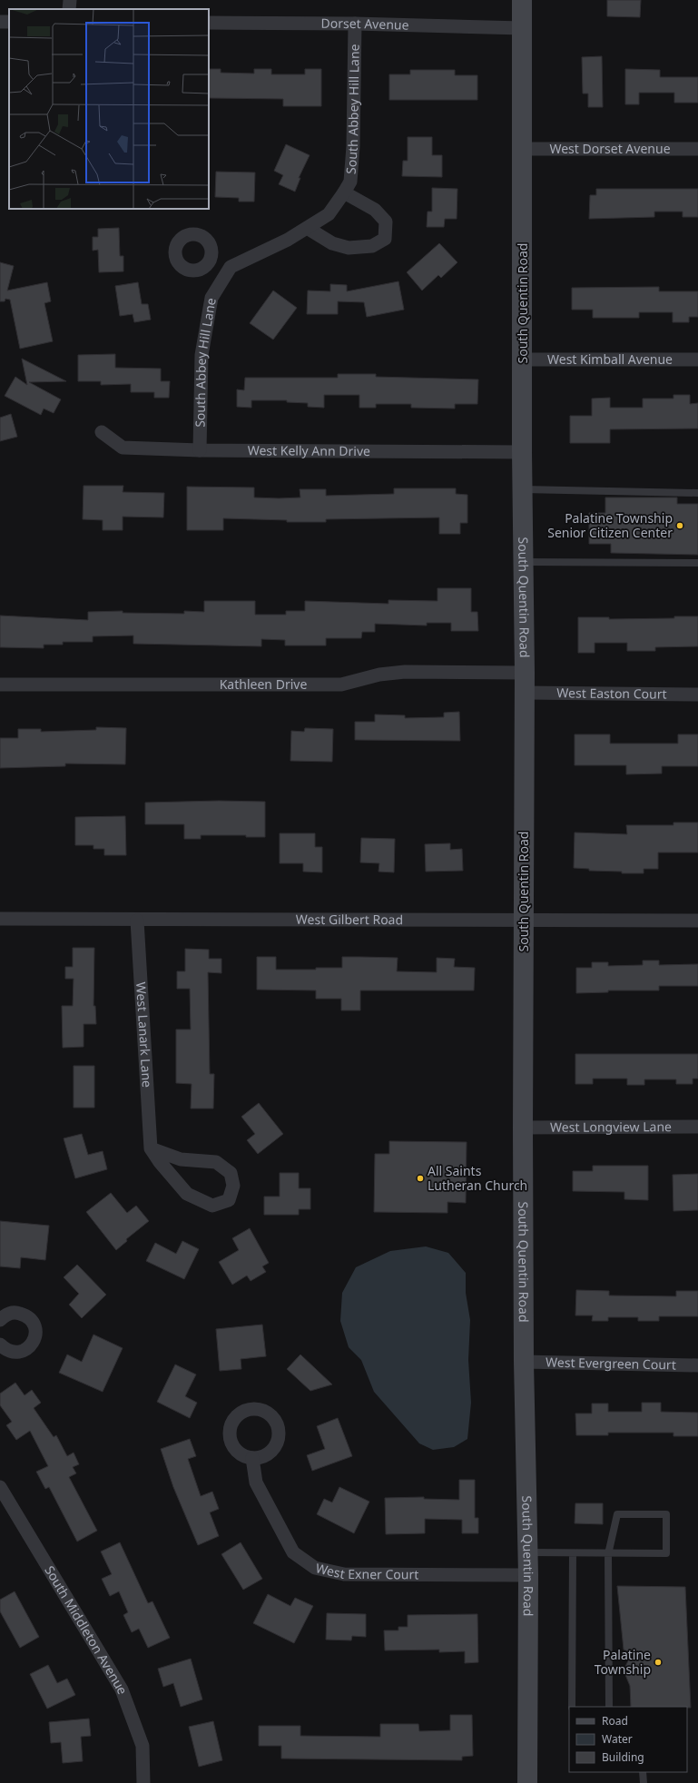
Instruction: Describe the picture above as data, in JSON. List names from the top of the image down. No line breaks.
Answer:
{"streets":{"main road":["South Quentin Road"],"street":["Dorset Avenue","South Abbey Hill Lane","West Dorset Avenue","West Kimball Avenue","West Kelly Ann Drive","Kathleen Drive","West Easton Court","West Gilbert Road","West Lanark Lane","West Longview Lane","West Evergreen Court","West Exner Court","South Middleton Avenue"]},"crossings":[["Dorset Avenue","South Abbey Hill Lane"],["Dorset Avenue","South Quentin Road"],["South Abbey Hill Lane","West Kelly Ann Drive"],["West Dorset Avenue","South Quentin Road"],["South Quentin Road","West Kimball Avenue"],["South Quentin Road","West Kelly Ann Drive"],["South Quentin Road","Kathleen Drive"],["South Quentin Road","West Easton Court"],["South Quentin Road","West Gilbert Road"],["South Quentin Road","West Longview Lane"],["South Quentin Road","West Evergreen Court"],["South Quentin Road","West Exner Court"],["West Gilbert Road","West Lanark Lane"]],"places":["Palatine Township Senior Citizen Center","All Saints Lutheran Church","Palatine Township"],"legend":["Road","Water","Building"]}
